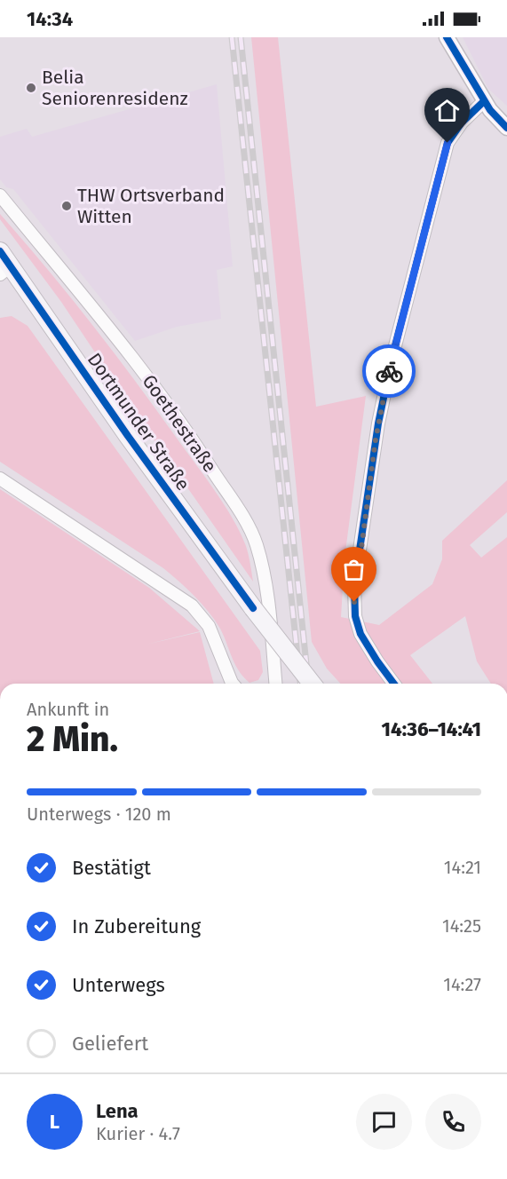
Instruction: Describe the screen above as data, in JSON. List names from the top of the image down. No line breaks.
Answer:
{"streets":{"main road":["Dortmunder Straße"],"street":["Goethestraße"]},"places":["Belia Seniorenresidenz","THW Ortsverband Witten"],"page":{"status":"14:34","heading":["2 Min.","Ankunft in","14:36–14:41"],"panel":["Lena","Kurier · 4.7"],"bar":"Unterwegs · 120 m","list":[["Bestätigt","14:21"],["In Zubereitung","14:25"],["Unterwegs","14:27"],"Geliefert"],"round":"L"}}
